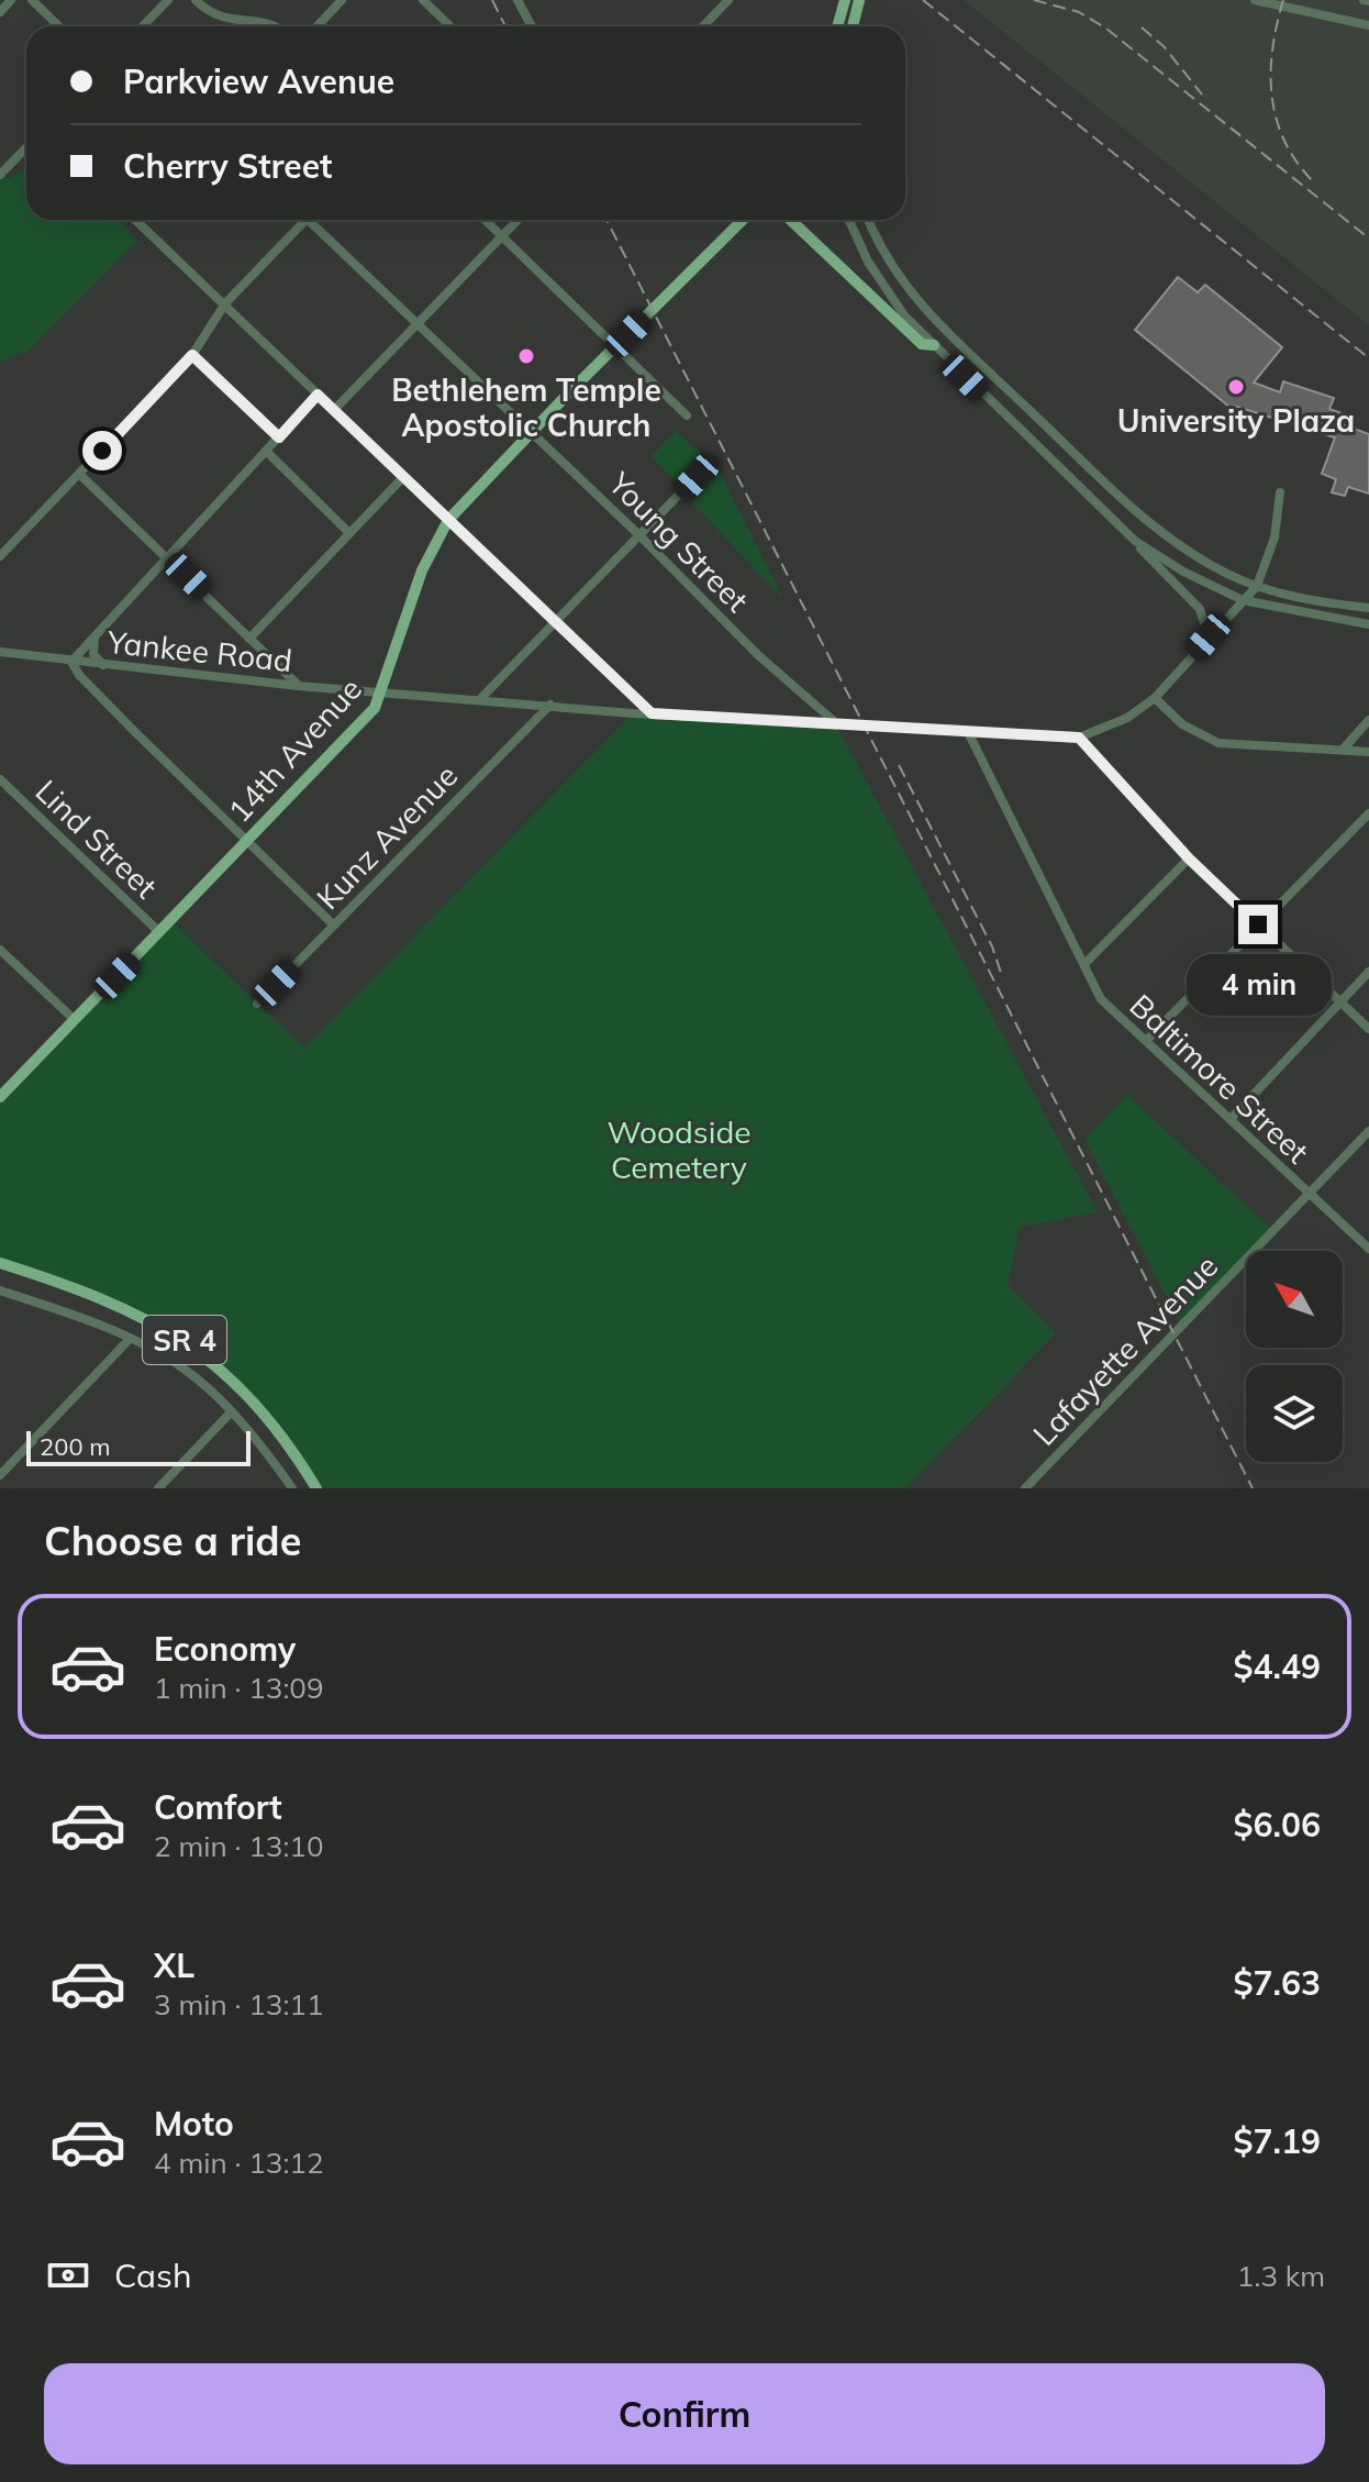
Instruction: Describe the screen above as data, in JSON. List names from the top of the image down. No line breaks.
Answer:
{"streets":{"main road":["14th Avenue","SR 4"],"street":["Young Street","Yankee Road","Kunz Avenue","Lind Street","Baltimore Street","Lafayette Avenue"]},"crossings":[["Young Street","Yankee Road"],["Young Street","14th Avenue"],["Yankee Road","14th Avenue"],["Yankee Road","Kunz Avenue"],["Yankee Road","Baltimore Street"],["14th Avenue","Lind Street"],["Baltimore Street","Lafayette Avenue"]],"parks":["Woodside Cemetery"],"places":["Bethlehem Temple Apostolic Church","University Plaza"],"scale_bar":"200 m","north":"top left","page":{"banner":["Parkview Avenue","Cherry Street"],"bubble":"4 min","scale":"200 m","heading":"Choose a ride","list":[{"name":"Economy","note":"1 min · 13:09","value":"$4.49"},{"name":"Comfort","note":"2 min · 13:10","value":"$6.06"},{"name":"XL","note":"3 min · 13:11","value":"$7.63"},{"name":"Moto","note":"4 min · 13:12","value":"$7.19"}],"pay":["Cash","1.3 km"],"buttons":"Confirm"}}
